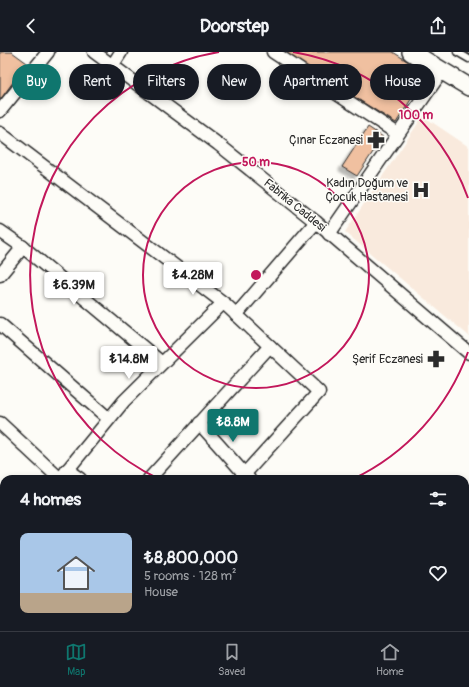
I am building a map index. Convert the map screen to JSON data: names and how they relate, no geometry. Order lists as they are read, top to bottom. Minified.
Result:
{"streets":{"street":["Fabrika Caddesi"]},"places":{"pharmacy":["Çınar Eczanesi","Şerif Eczanesi"],"hospital":["Kadın Doğum ve Çocuk Hastanesi"]},"page":{"header":"Doorstep","chip":["Buy","Rent","Filters","New","Apartment","House"],"price":["₺4.28M","₺6.39M","₺14.8M","₺8.8M"],"heading":"4 homes","list":[{"name":"₺8,800,000","note":"5 rooms · 128 m² · House"}],"tabs":["Map","Saved","Home"]},"rings":["100 m","50 m"]}
